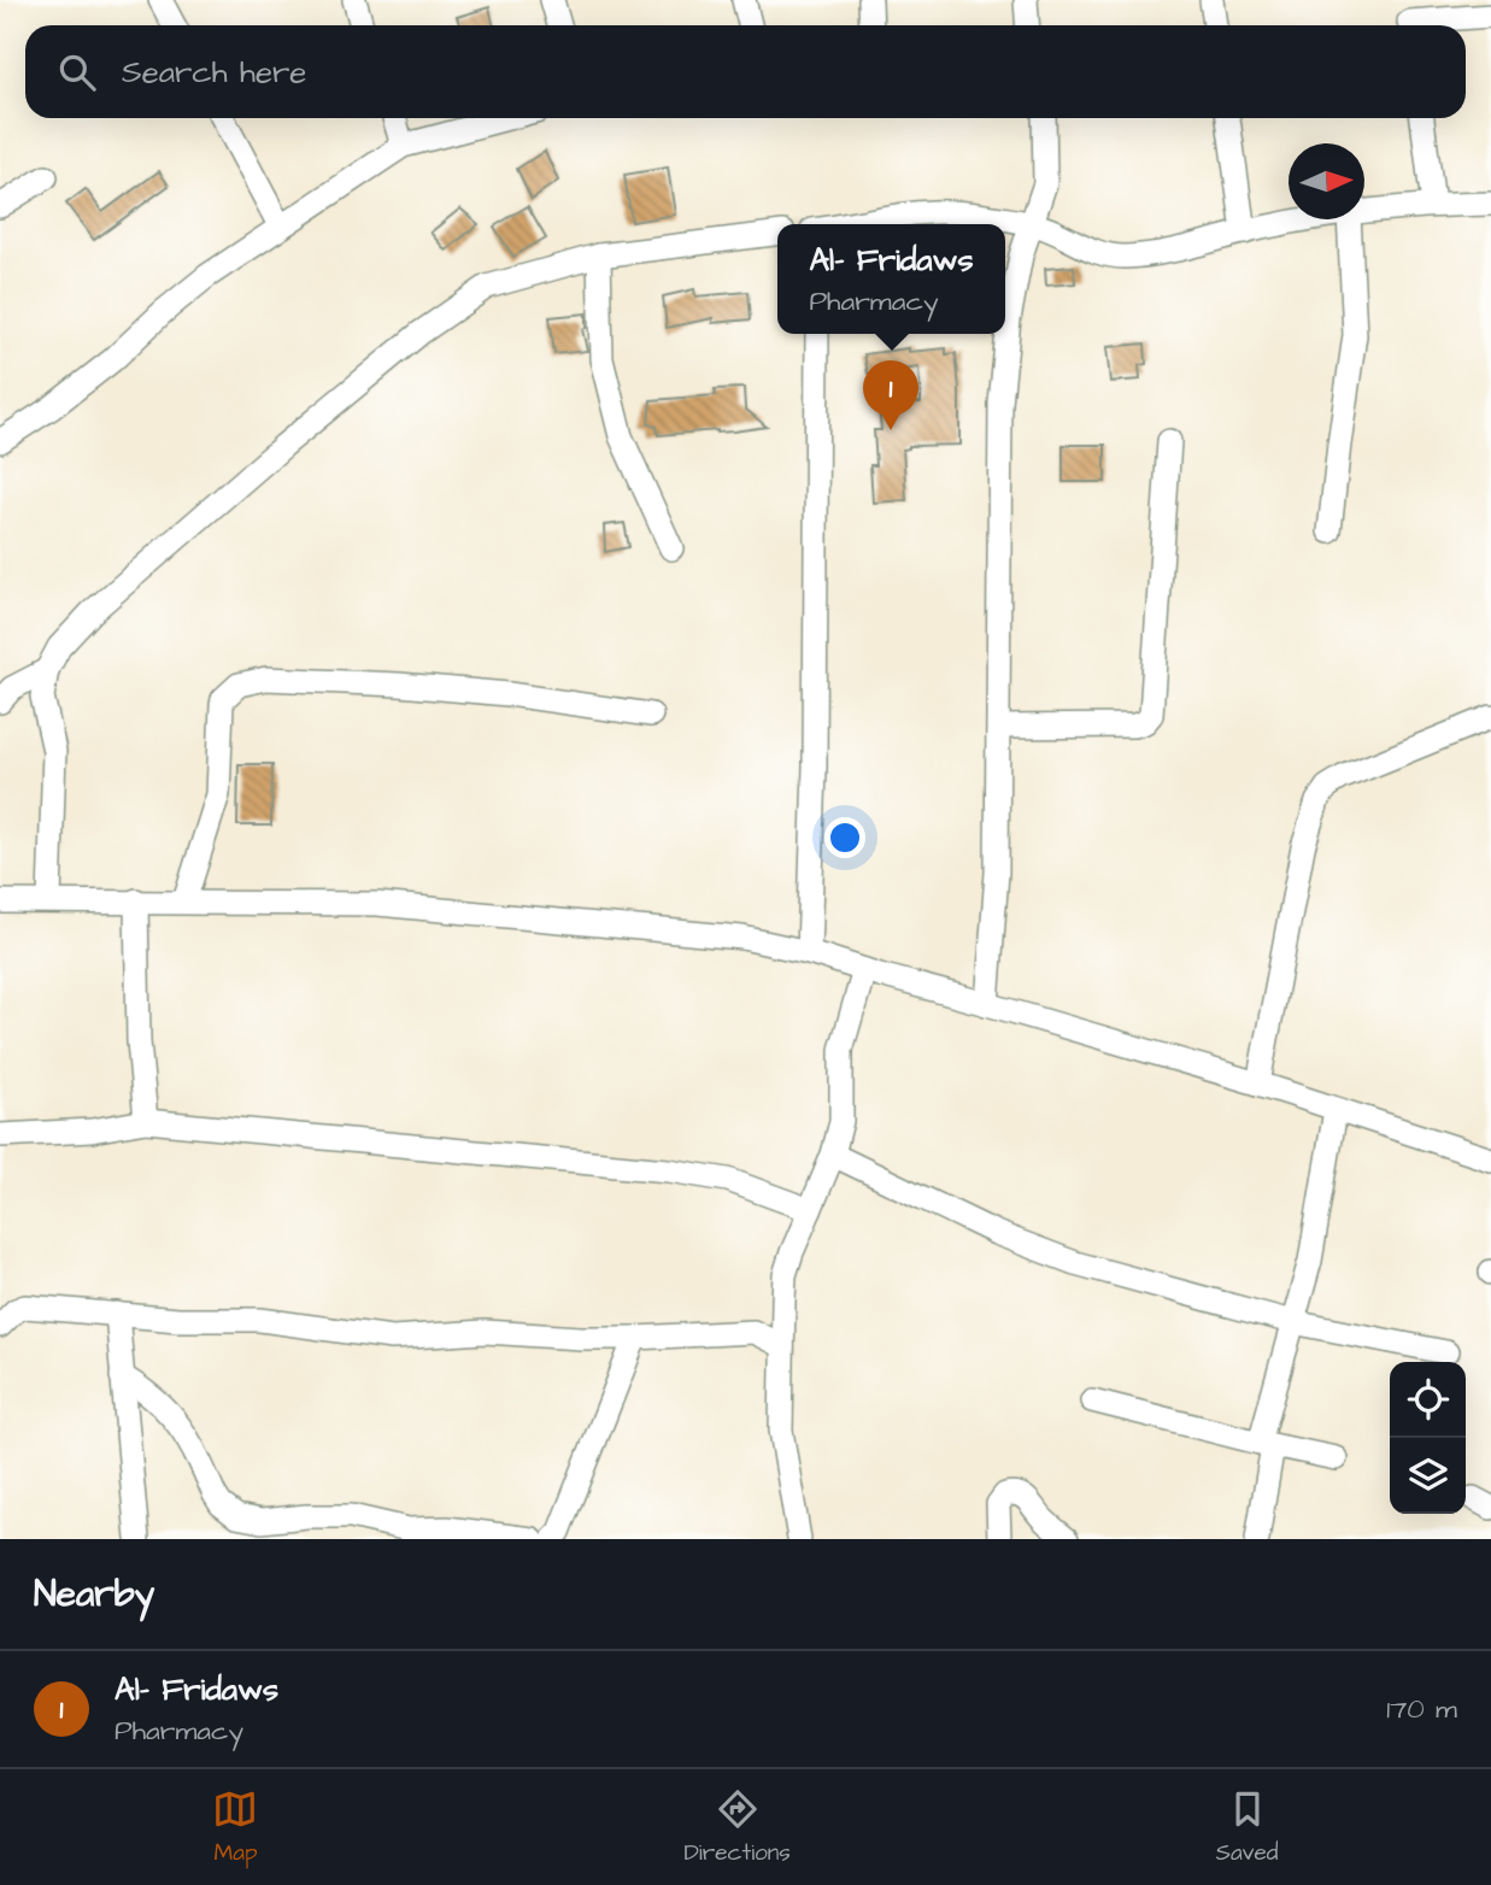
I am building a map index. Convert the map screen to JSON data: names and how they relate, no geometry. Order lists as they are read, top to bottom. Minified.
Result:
{"north":"right","page":{"search":"Search here","popup":["Al- Fridaws","Pharmacy"],"pins":"1","heading":"Nearby","list":[{"mark":"1","name":"Al- Fridaws","note":"Pharmacy","value":"170 m"}],"nav":["Map","Directions","Saved"]}}
